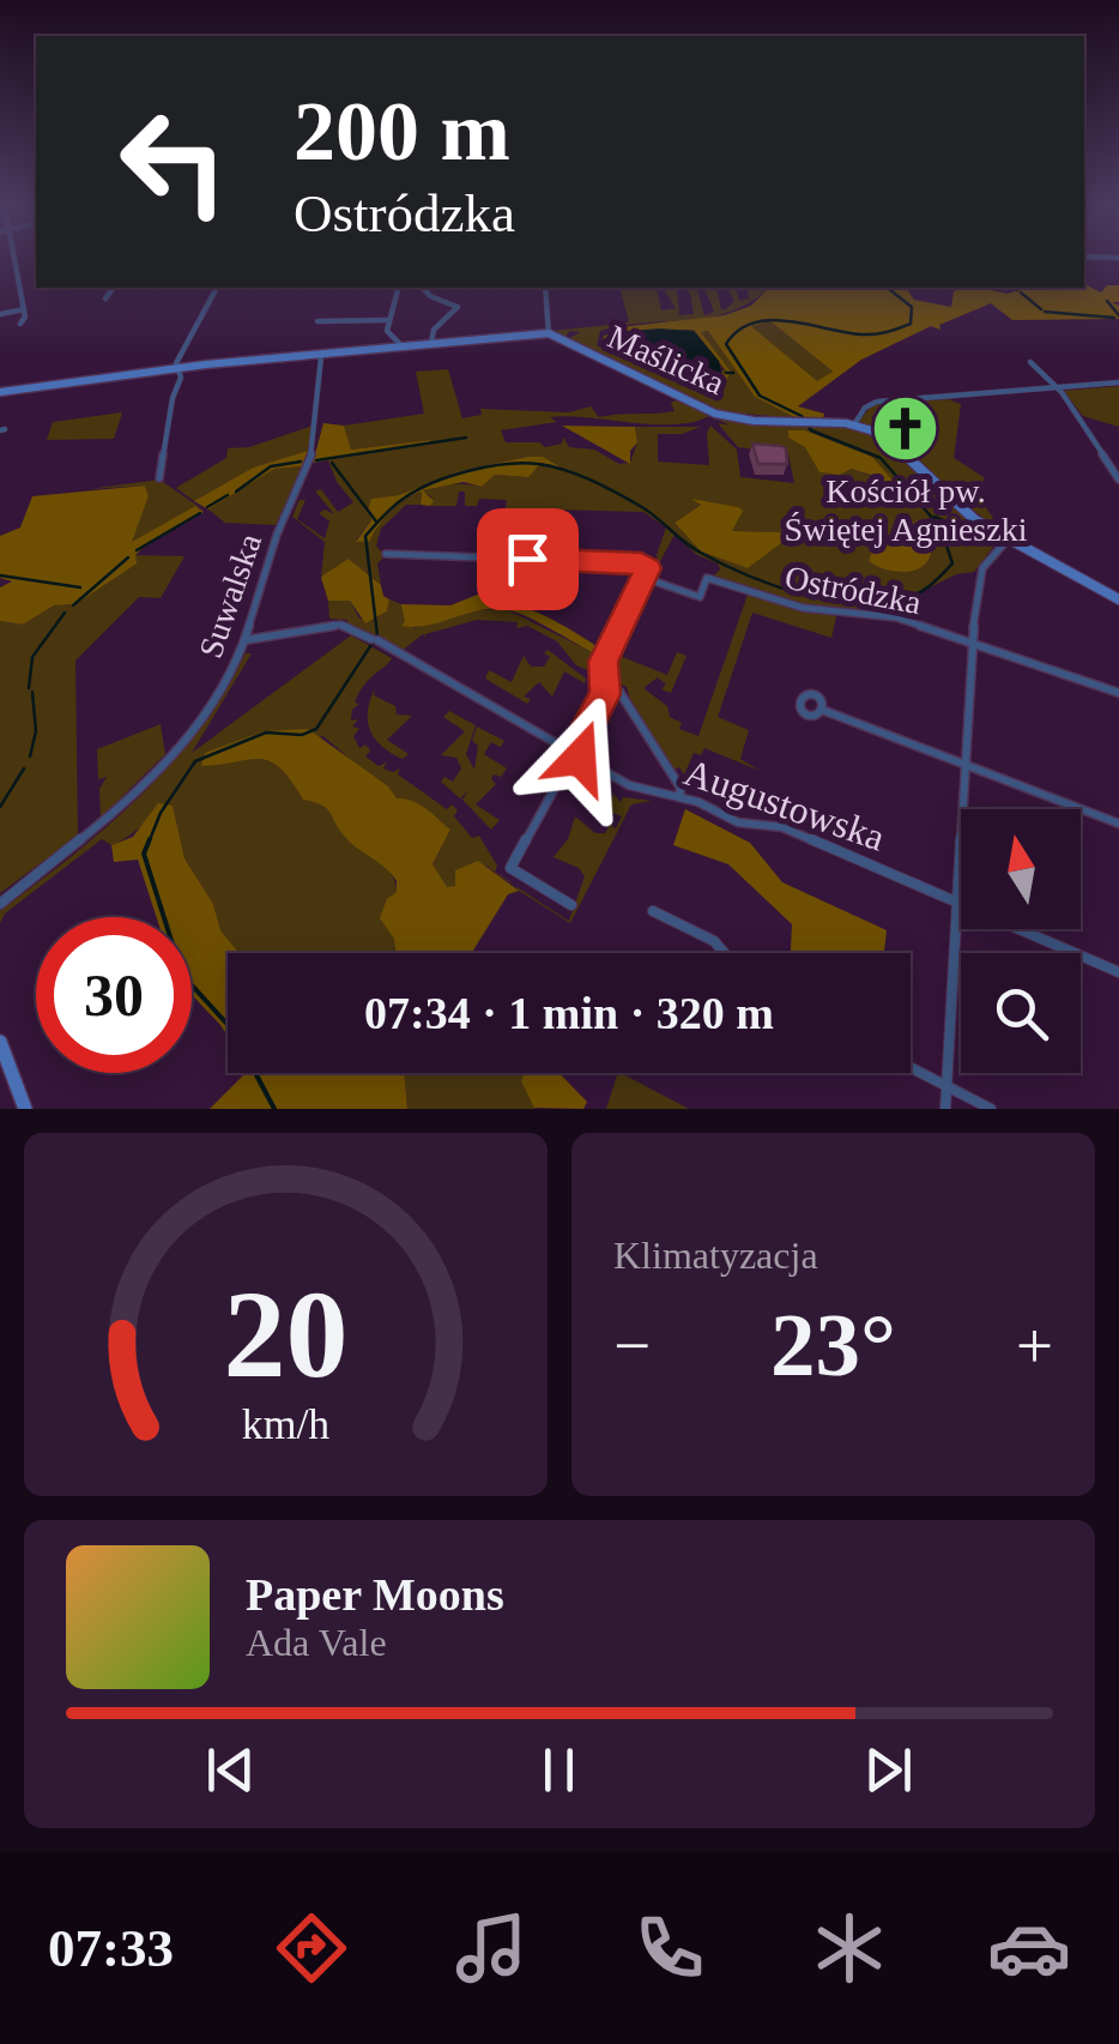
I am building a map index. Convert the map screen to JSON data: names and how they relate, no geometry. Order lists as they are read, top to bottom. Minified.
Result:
{"streets":{"street":["Maślicka","Ostródzka","Suwalska","Augustowska"]},"crossings":[["Suwalska","Augustowska"]],"places":{"church":["Kościół pw. Świętej Agnieszki"]},"north":"top","page":{"turn":["200 m","Ostródzka"],"limit":"30","trip":"07:34 · 1 min · 320 m","tile":"Klimatyzacja","heat":["−","23°","+"],"song":["Paper Moons","Ada Vale"],"tabs":"07:33","gauge":["20","km/h"]}}
